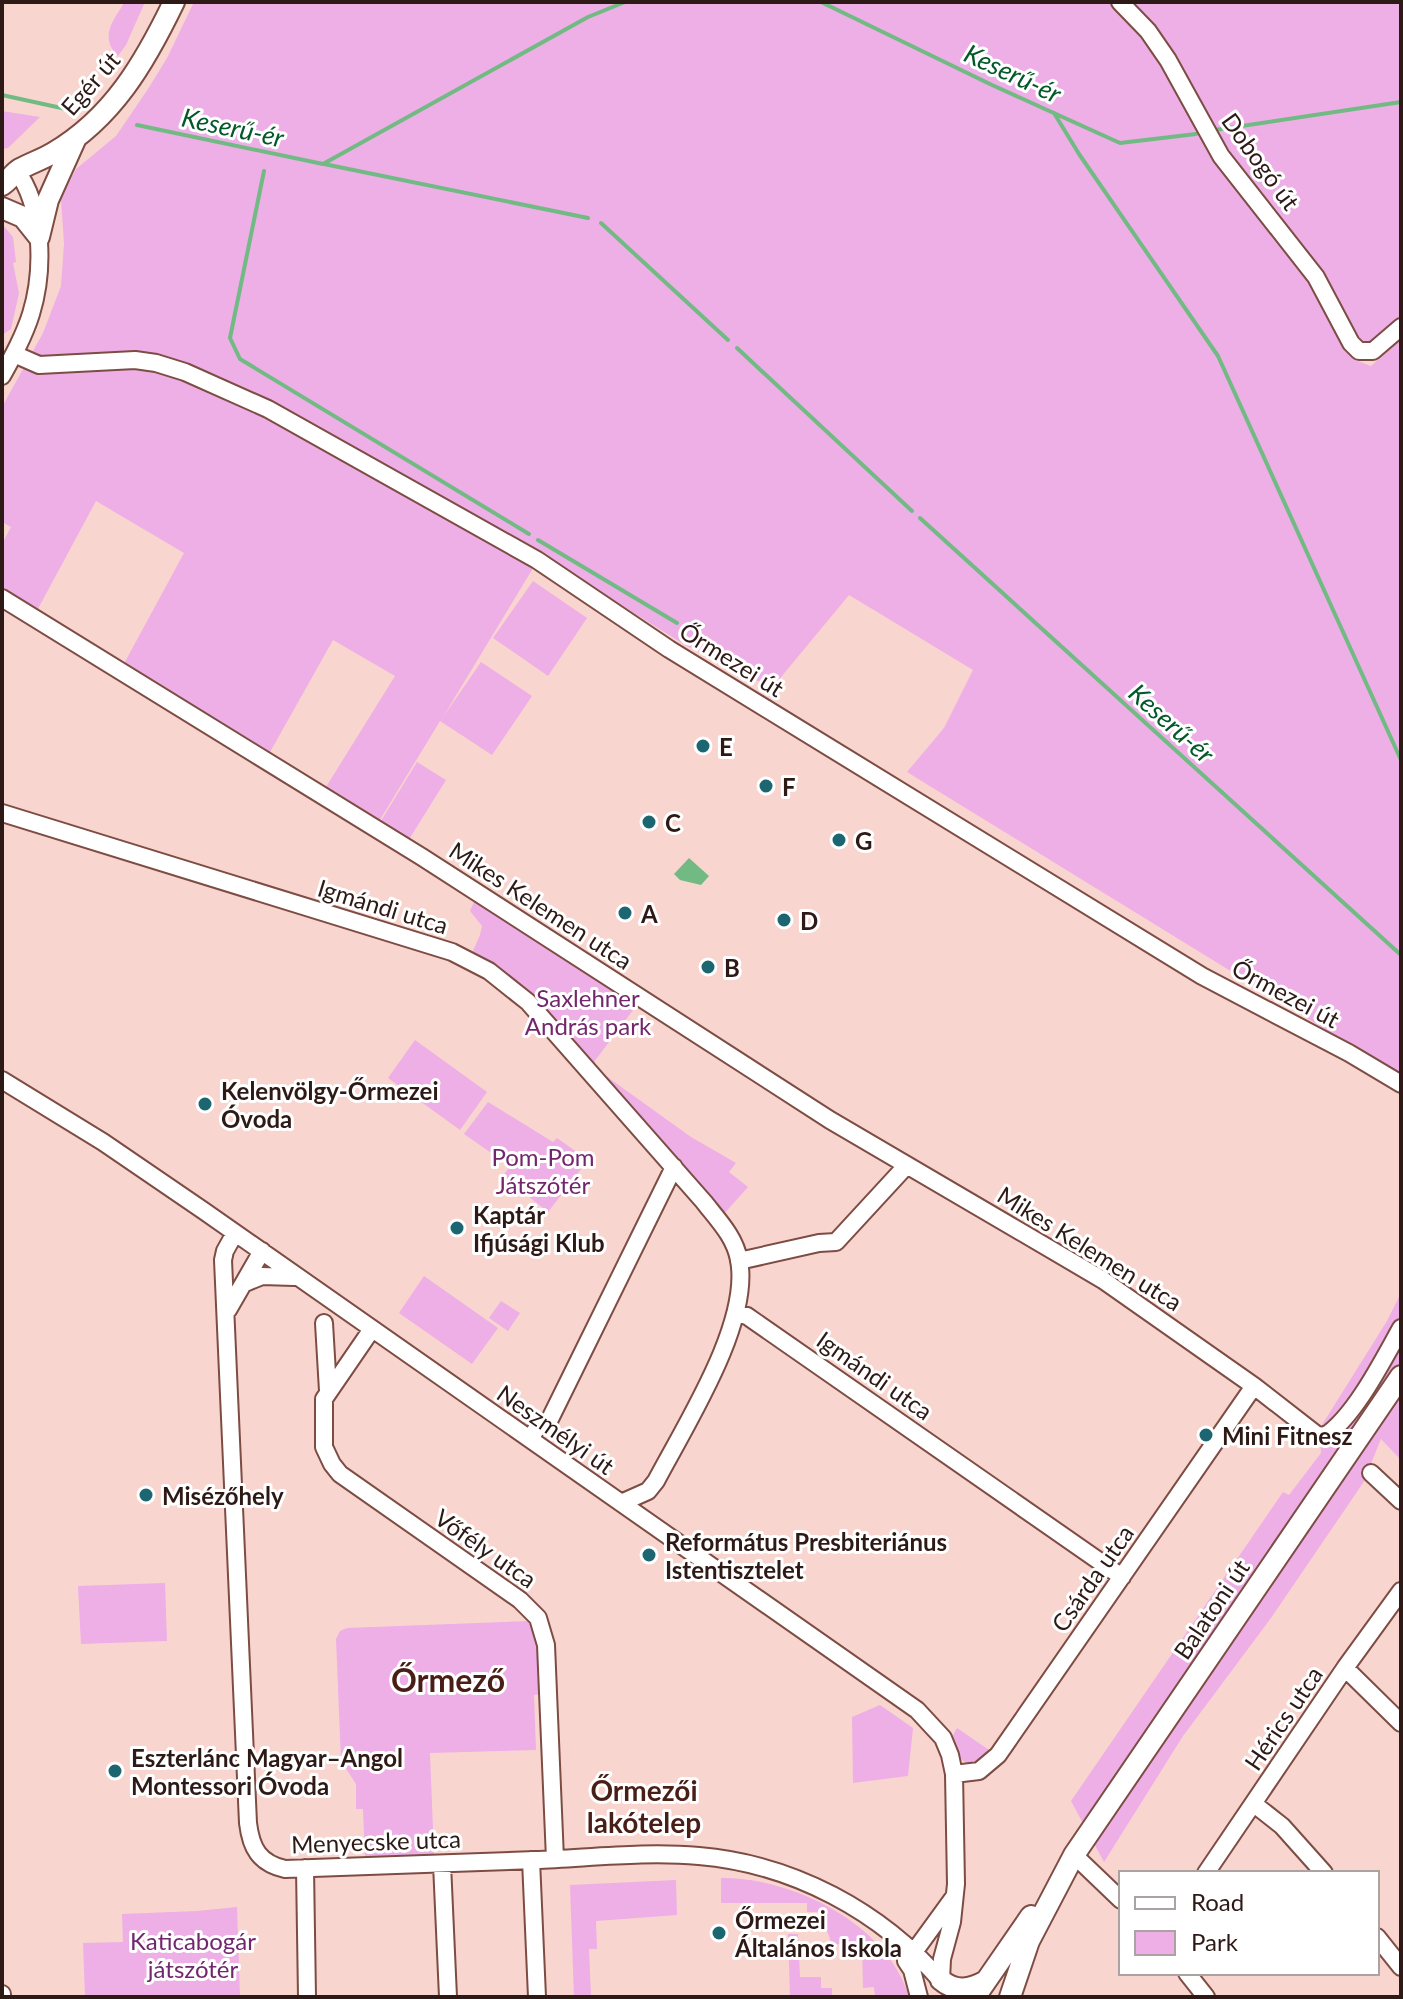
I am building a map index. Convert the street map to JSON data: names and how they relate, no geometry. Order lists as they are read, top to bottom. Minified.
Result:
{"streets":{"main road":["Egér út","Balatoni út"],"street":["Dobogó út","Őrmezei út","Mikes Kelemen utca","Igmándi utca","Neszmélyi út","Vőfély utca","Csárda utca","Hérics utca","Menyecske utca"]},"crossings":[["Mikes Kelemen utca","Csárda utca"],["Igmándi utca","Csárda utca"],["Neszmélyi út","Vőfély utca"],["Neszmélyi út","Csárda utca"],["Neszmélyi út","Menyecske utca"],["Vőfély utca","Menyecske utca"]],"districts":["Őrmező","Őrmezői lakótelep"],"water":["Keserű-ér"],"parks":["Saxlehner András park","Pom-Pom Játszótér","Katicabogár játszótér"],"places":["E","F","C","G","A","D","B","Kelenvölgy-Őrmezei Óvoda","Kaptár Ifjúsági Klub","Mini Fitnesz","Misézőhely","Református Presbiteriánus Istentisztelet","Eszterlánc Magyar–Angol Montessori Óvoda","Őrmezei Általános Iskola"],"legend":["Road","Park"]}
